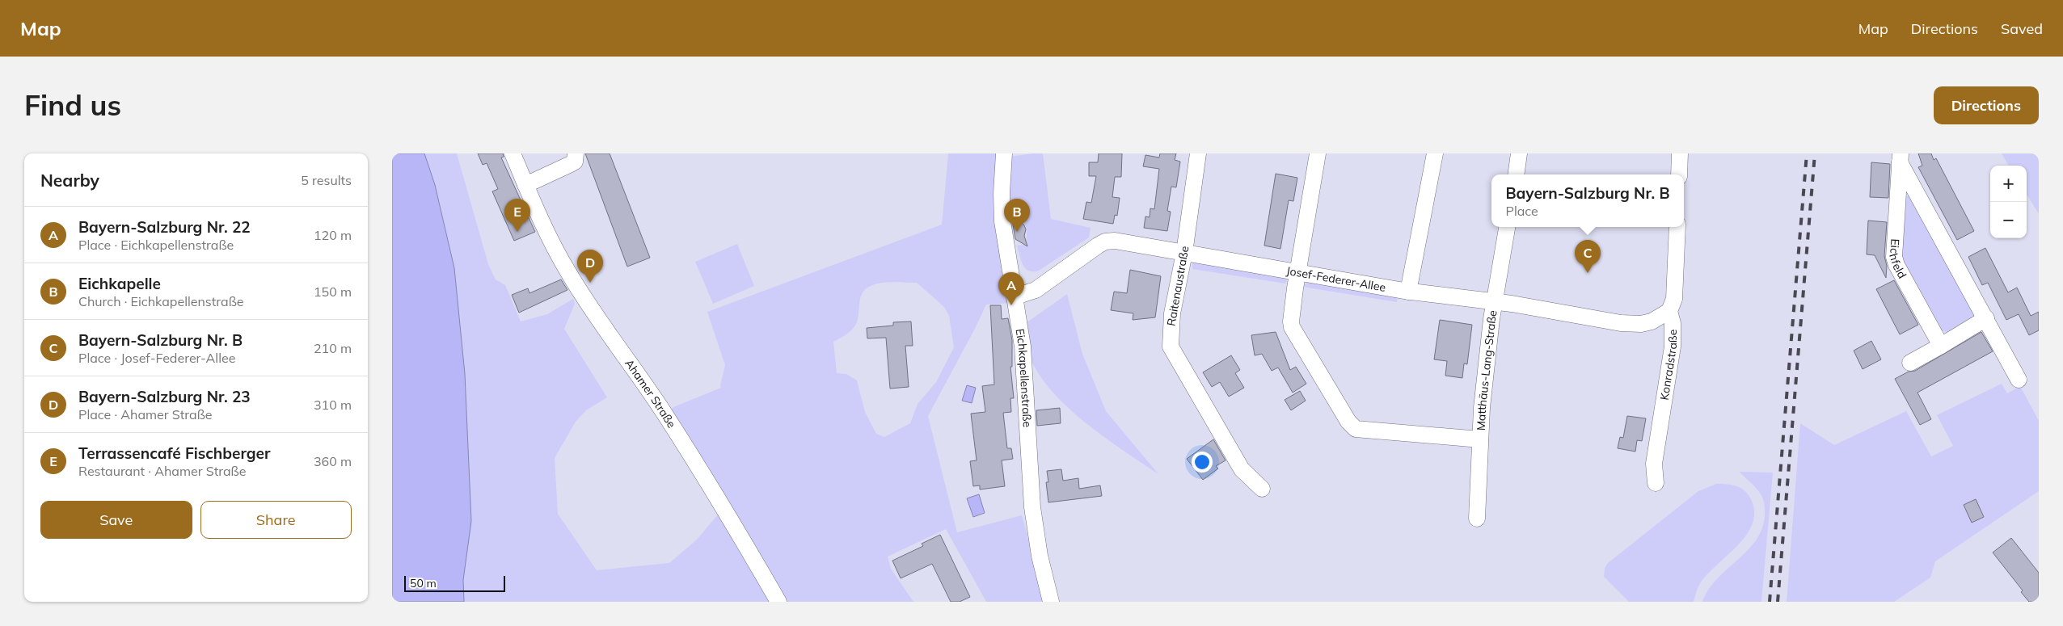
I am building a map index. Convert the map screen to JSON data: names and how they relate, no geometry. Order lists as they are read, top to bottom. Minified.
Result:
{"streets":{"street":["Eichfeld","Josef-Federer-Allee","Raitenaustraße","Konradstraße","Matthäus-Lang-Straße","Eichkapellenstraße","Ahamer Straße"]},"crossings":[["Josef-Federer-Allee","Raitenaustraße"],["Josef-Federer-Allee","Konradstraße"],["Josef-Federer-Allee","Matthäus-Lang-Straße"],["Josef-Federer-Allee","Eichkapellenstraße"]],"scale_bar":"50 m","page":{"header":"Map","nav":["Map","Directions","Saved"],"buttons":["Directions",["Save","Share"]],"title":"Find us","heading":["Nearby","5 results"],"map_buttons":["+","−"],"popup":["Bayern-Salzburg Nr. B","Place"],"pins":["B","E","C","D","A"],"list":[{"mark":"A","name":"Bayern-Salzburg Nr. 22","note":"Place · Eichkapellenstraße","value":"120 m"},{"mark":"B","name":"Eichkapelle","note":"Church · Eichkapellenstraße","value":"150 m"},{"mark":"C","name":"Bayern-Salzburg Nr. B","note":"Place · Josef-Federer-Allee","value":"210 m"},{"mark":"D","name":"Bayern-Salzburg Nr. 23","note":"Place · Ahamer Straße","value":"310 m"},{"mark":"E","name":"Terrassencafé Fischberger","note":"Restaurant · Ahamer Straße","value":"360 m"}],"scale":"50 m"}}
